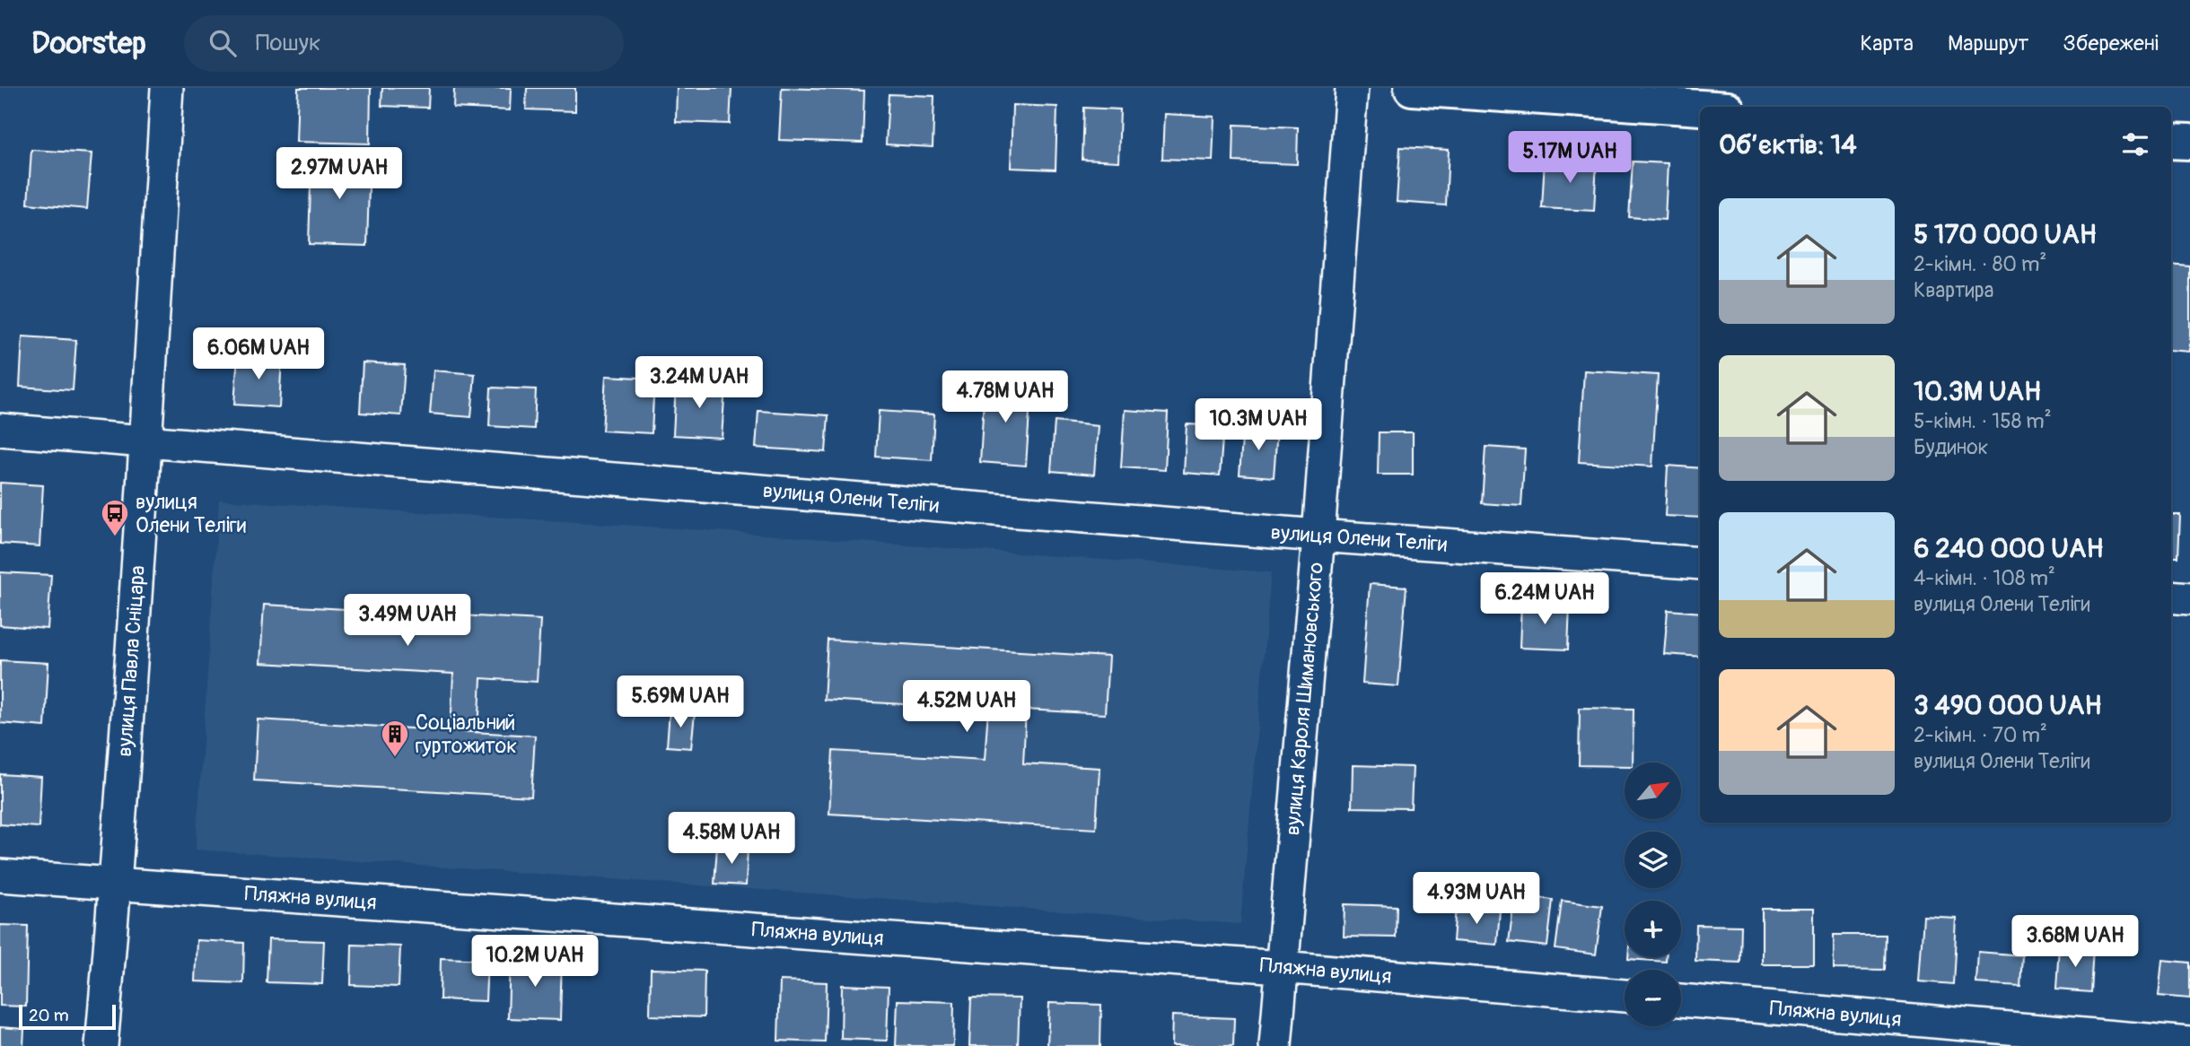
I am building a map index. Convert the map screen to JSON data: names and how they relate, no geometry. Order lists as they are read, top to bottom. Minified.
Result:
{"streets":{"street":["вулиця Олени Теліги","вулиця Павла Сніцара","вулиця Кароля Шимановського","Пляжна вулиця"]},"crossings":[["вулиця Олени Теліги","вулиця Павла Сніцара"],["вулиця Олени Теліги","вулиця Кароля Шимановського"],["вулиця Павла Сніцара","Пляжна вулиця"],["вулиця Кароля Шимановського","Пляжна вулиця"]],"places":{"bus stop":["вулиця Олени Теліги"],"building":["Соціальний гуртожиток"]},"scale_bar":"20 m","north":"top right","page":{"header":"Doorstep","search":"Пошук","nav":["Карта","Маршрут","Збережені"],"heading":"Об’єктів: 14","price":["5.17M UAH","2.97M UAH","6.06M UAH","3.24M UAH","4.78M UAH","10.3M UAH","6.24M UAH","3.49M UAH","5.69M UAH","4.52M UAH","4.58M UAH","4.93M UAH","3.68M UAH","10.2M UAH"],"list":[{"name":"5 170 000 UAH","note":"2-кімн. · 80 m² · Квартира"},{"name":"10.3M UAH","note":"5-кімн. · 158 m² · Будинок"},{"name":"6 240 000 UAH","note":"4-кімн. · 108 m² · вулиця Олени Теліги"},{"name":"3 490 000 UAH","note":"2-кімн. · 70 m² · вулиця Олени Теліги"}],"map_buttons":["+","−"],"scale":"20 m"}}
